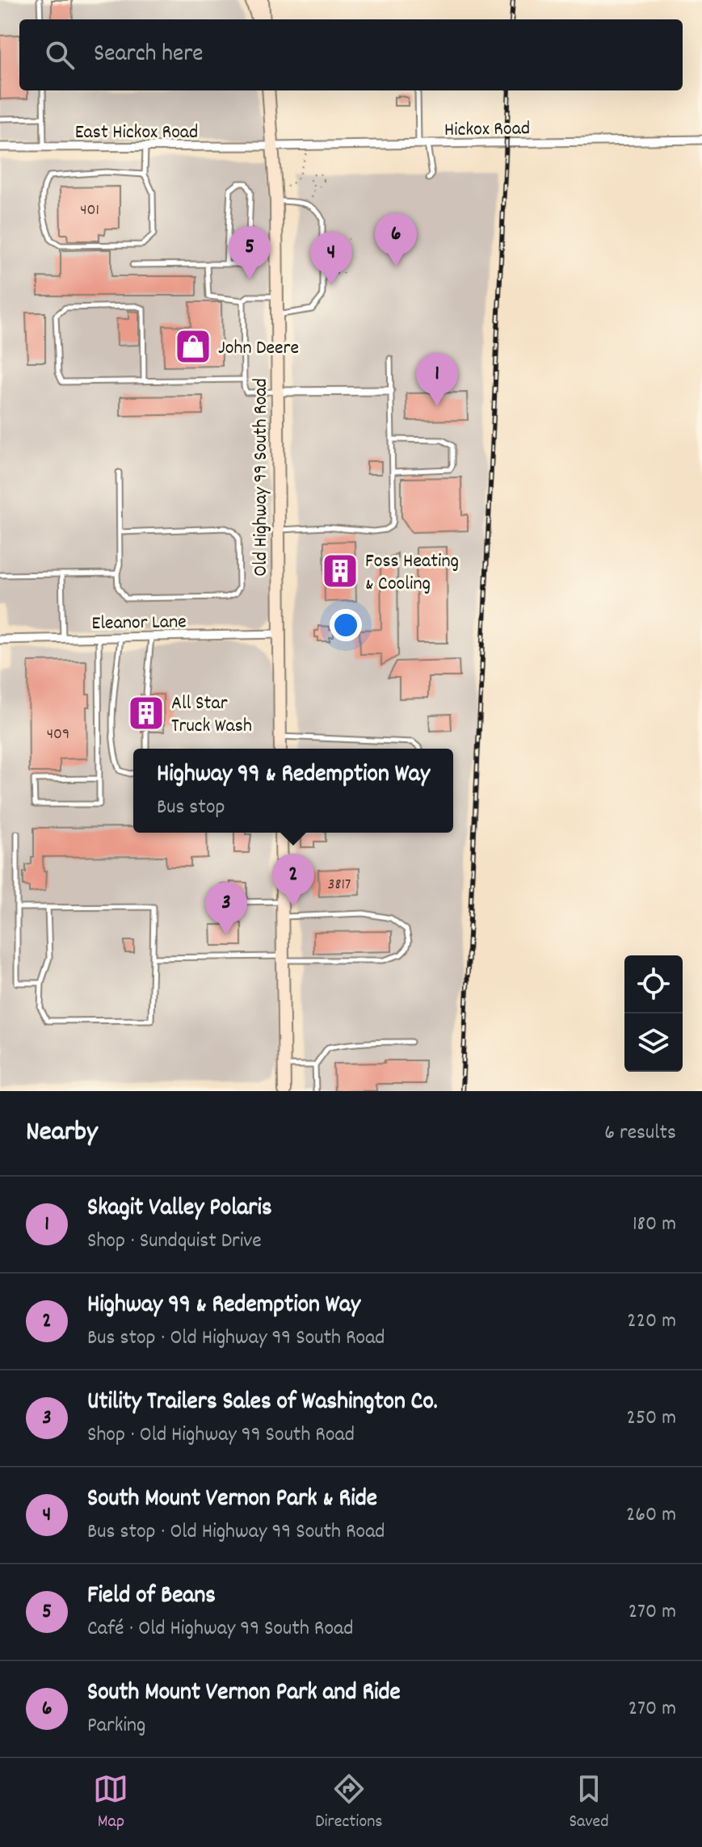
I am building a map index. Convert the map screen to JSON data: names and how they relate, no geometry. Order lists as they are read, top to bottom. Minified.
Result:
{"streets":{"street":["Hickox Road","East Hickox Road","Old Highway 99 South Road","Eleanor Lane"]},"crossings":[["Hickox Road","East Hickox Road"],["Hickox Road","Old Highway 99 South Road"],["East Hickox Road","Old Highway 99 South Road"],["Old Highway 99 South Road","Eleanor Lane"]],"places":{"shop":["John Deere"],"building":["Foss Heating & Cooling","All Star Truck Wash"]},"house_numbers":["401","409","3817"],"page":{"search":"Search here","pins":["6","5","4","1","2","3"],"popup":["Highway 99 & Redemption Way","Bus stop"],"heading":["Nearby","6 results"],"list":[{"mark":"1","name":"Skagit Valley Polaris","note":"Shop · Sundquist Drive","value":"180 m"},{"mark":"2","name":"Highway 99 & Redemption Way","note":"Bus stop · Old Highway 99 South Road","value":"220 m"},{"mark":"3","name":"Utility Trailers Sales of Washington Co.","note":"Shop · Old Highway 99 South Road","value":"250 m"},{"mark":"4","name":"South Mount Vernon Park & Ride","note":"Bus stop · Old Highway 99 South Road","value":"260 m"},{"mark":"5","name":"Field of Beans","note":"Café · Old Highway 99 South Road","value":"270 m"},{"mark":"6","name":"South Mount Vernon Park and Ride","note":"Parking","value":"270 m"}],"nav":["Map","Directions","Saved"]}}
